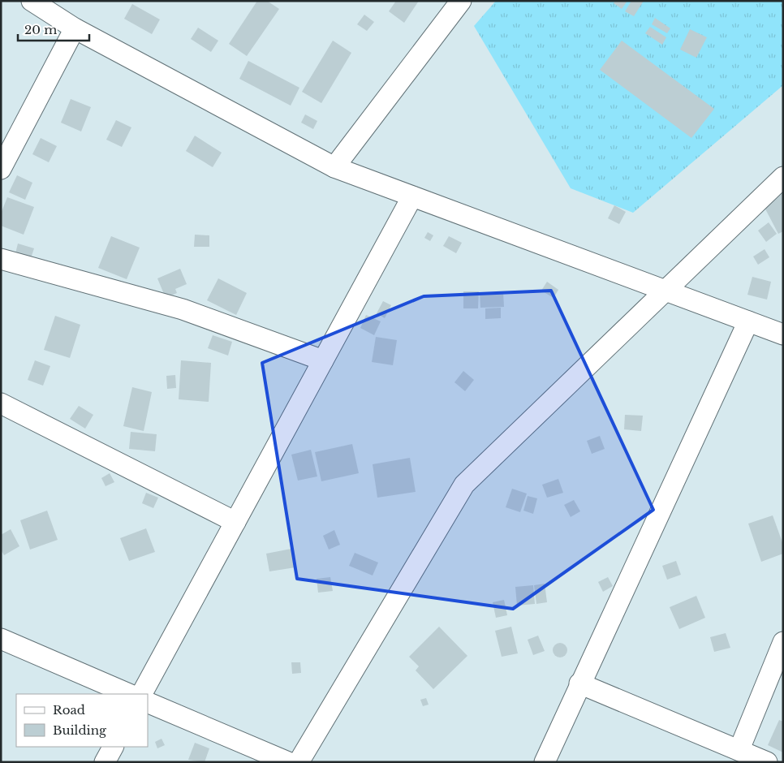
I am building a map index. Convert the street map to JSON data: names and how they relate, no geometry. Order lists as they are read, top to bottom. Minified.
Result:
{"legend":["Road","Building"],"scale_bar":"20 m"}
